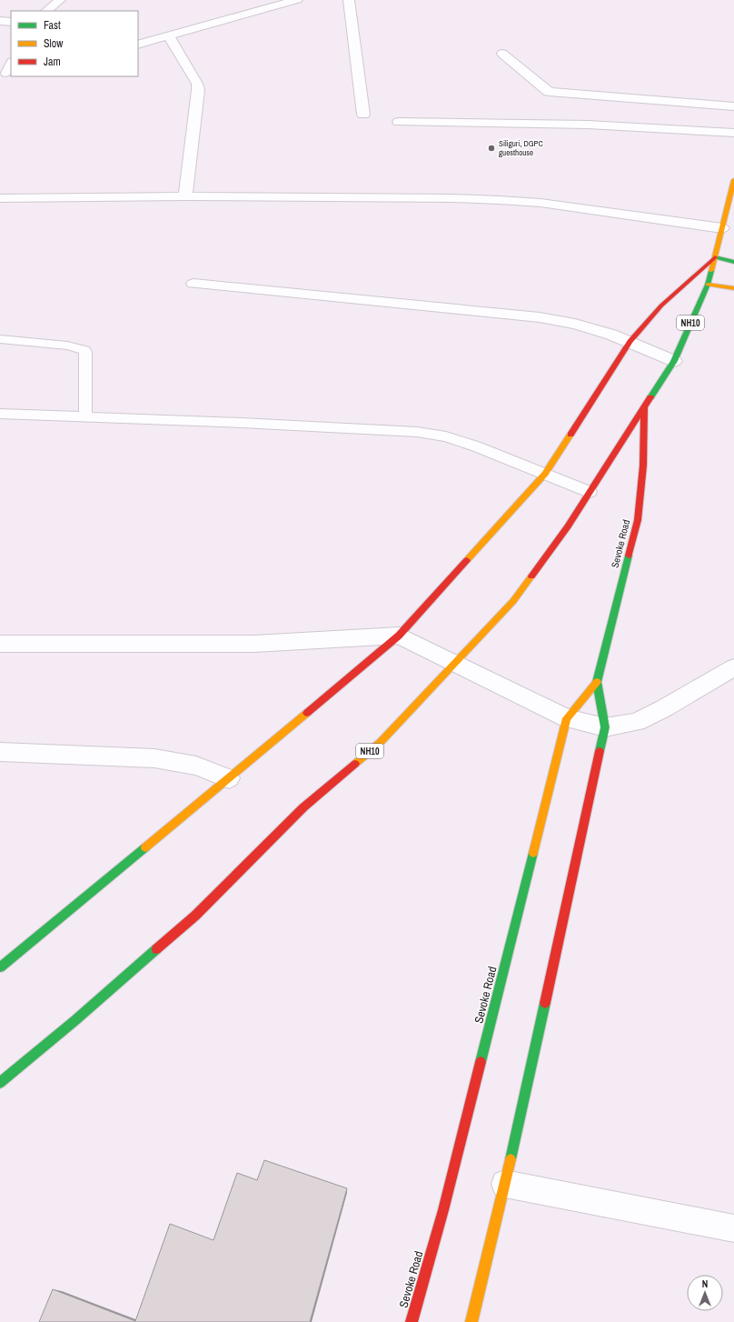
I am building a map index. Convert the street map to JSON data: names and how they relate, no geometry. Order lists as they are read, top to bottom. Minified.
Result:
{"streets":{"main road":["NH10","Sevoke Road"]},"crossings":[["NH10","Sevoke Road"]],"places":["Siliguri, DGPC guesthouse"],"legend":["Fast","Slow","Jam"],"north":"top"}
